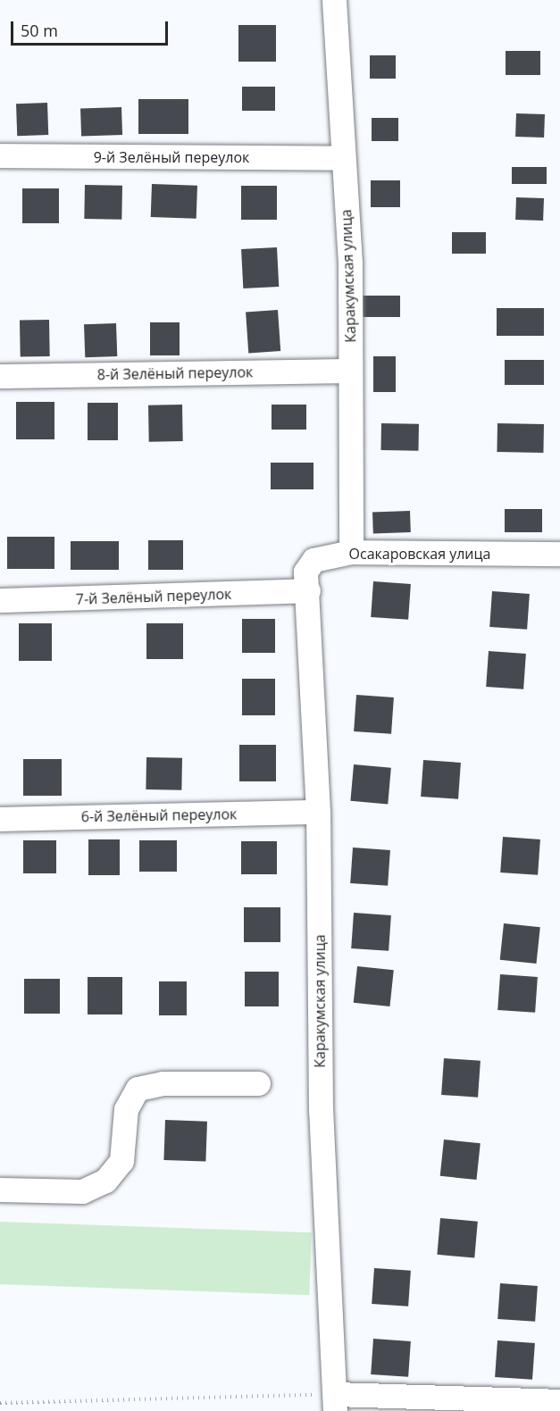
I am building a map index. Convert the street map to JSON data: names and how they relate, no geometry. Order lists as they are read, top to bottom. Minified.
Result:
{"streets":{"street":["9-й Зелёный переулок","Каракумская улица","8-й Зелёный переулок","Осакаровская улица","7-й Зелёный переулок","6-й Зелёный переулок"]},"crossings":[["9-й Зелёный переулок","Каракумская улица"],["Каракумская улица","8-й Зелёный переулок"],["Каракумская улица","Осакаровская улица"],["Каракумская улица","7-й Зелёный переулок"],["Каракумская улица","6-й Зелёный переулок"],["Осакаровская улица","7-й Зелёный переулок"]],"scale_bar":"50 m"}
